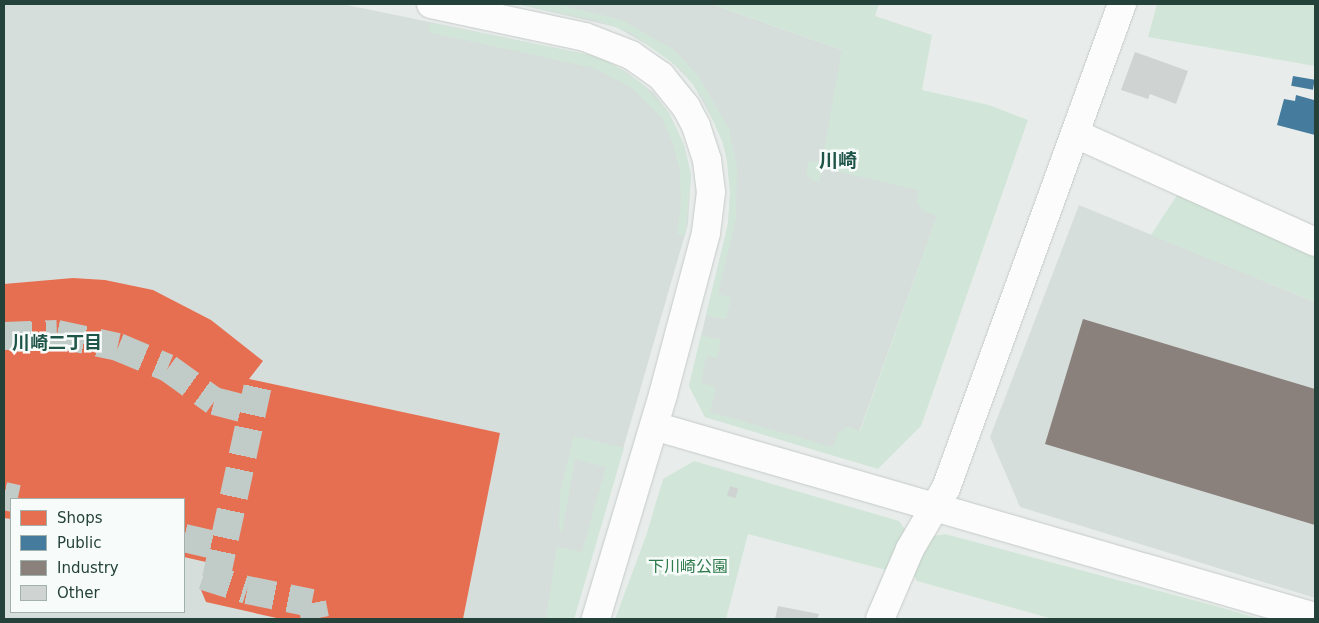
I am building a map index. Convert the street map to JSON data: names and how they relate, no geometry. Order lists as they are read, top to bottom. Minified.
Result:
{"districts":["川崎","川崎二丁目"],"parks":["下川崎公園"],"legend":["Shops","Public","Industry","Other"]}
